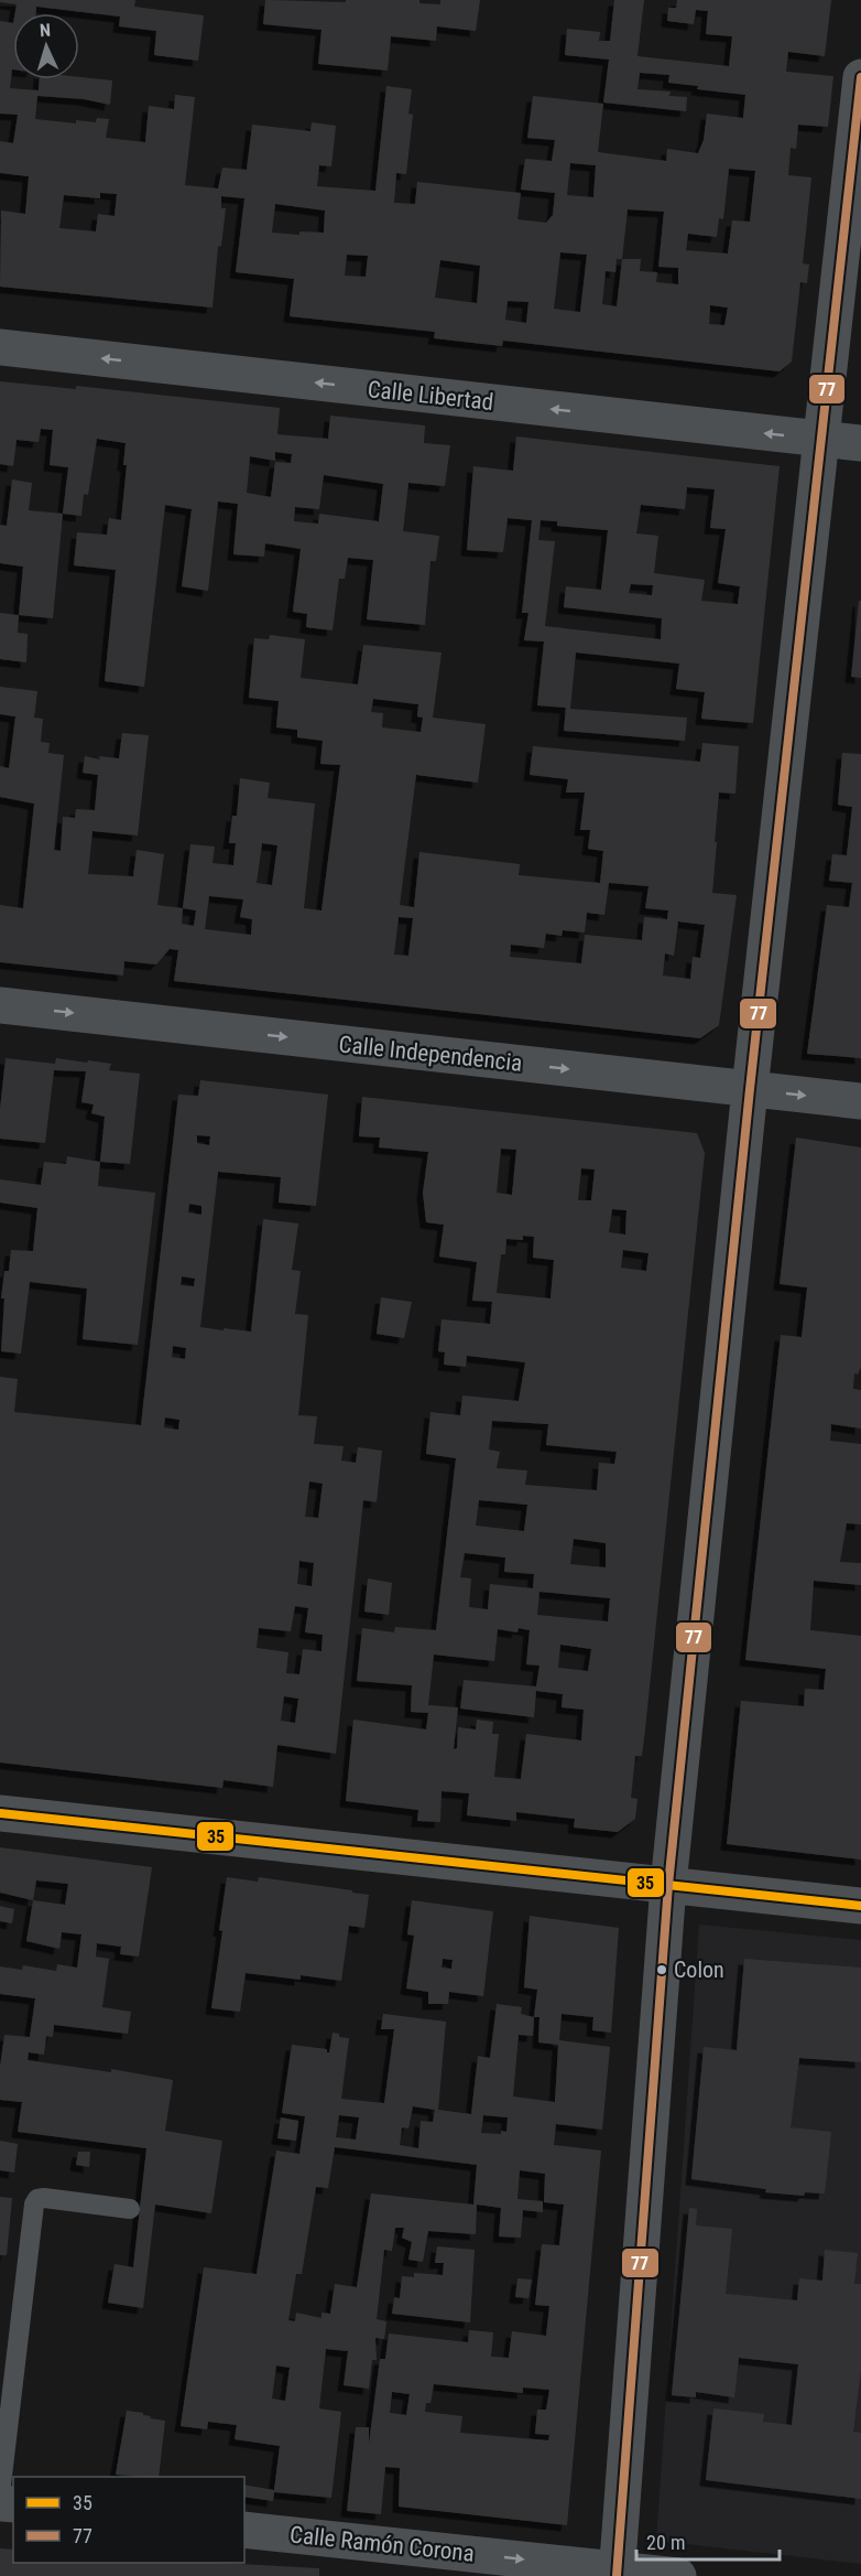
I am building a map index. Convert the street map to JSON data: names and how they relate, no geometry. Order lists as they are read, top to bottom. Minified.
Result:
{"streets":{"street":["Calle Libertad","Calle Independencia","Calle Ramón Corona"]},"one_way":["Calle Libertad","Calle Independencia","Calle Ramón Corona"],"places":["Colon"],"lines":["transit line 77","transit line 35"],"legend":["35","77"],"scale_bar":"20 m","north":"top"}
